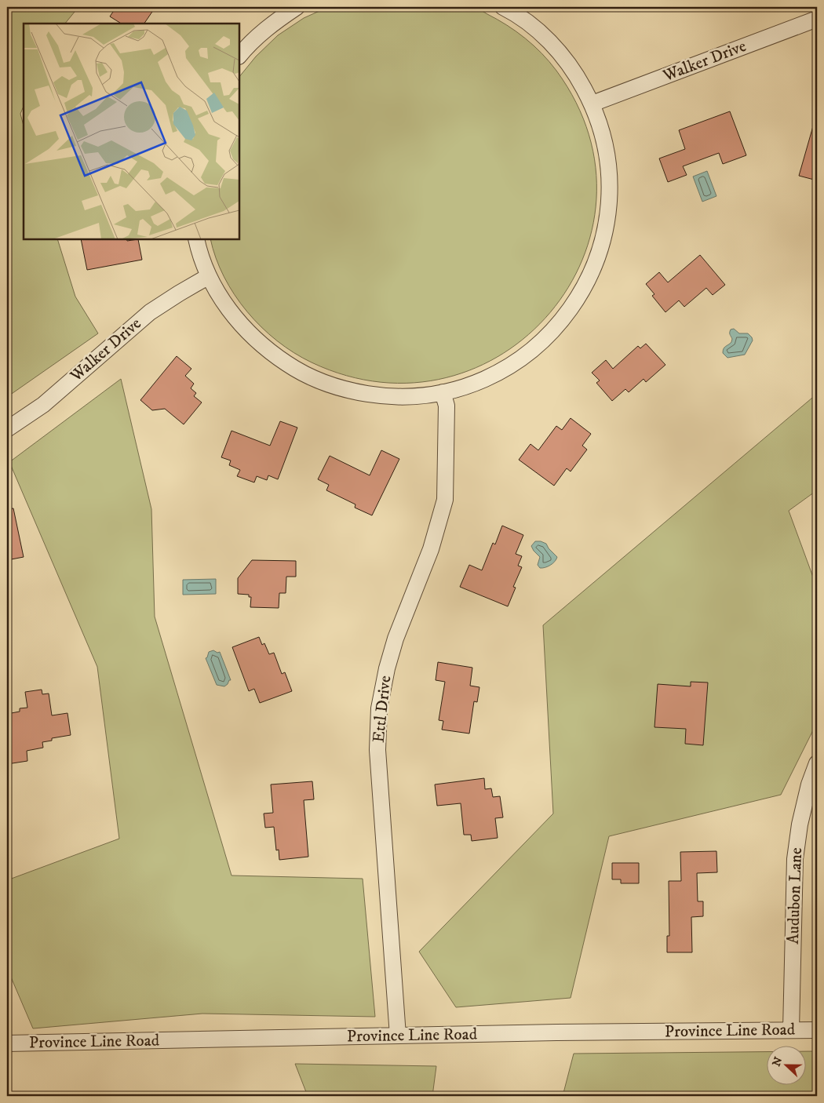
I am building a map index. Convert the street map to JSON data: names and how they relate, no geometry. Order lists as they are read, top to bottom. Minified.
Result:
{"streets":{"street":["Walker Drive","Ettl Drive","Audubon Lane","Province Line Road"]},"crossings":[["Ettl Drive","Province Line Road"],["Audubon Lane","Province Line Road"]],"north":"left"}
